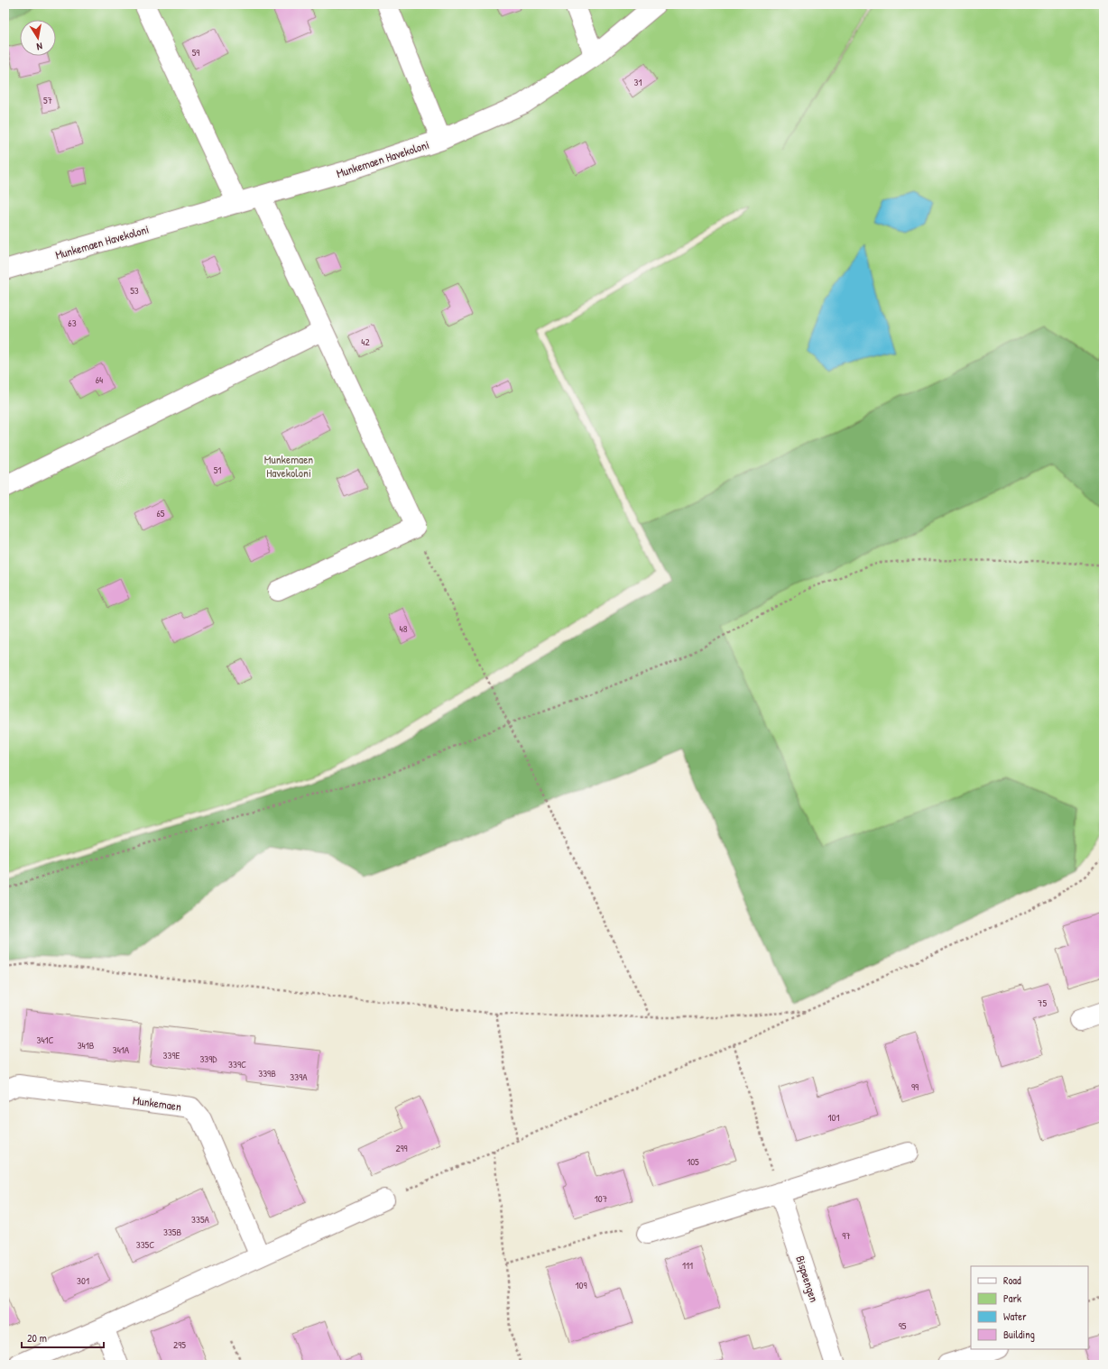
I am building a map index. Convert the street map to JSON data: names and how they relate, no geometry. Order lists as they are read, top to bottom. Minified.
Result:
{"streets":{"street":["Munkemaen Havekoloni","Munkemaen","Bispeengen"]},"parks":["Munkemaen Havekoloni"],"house_numbers":["59","31","57","53","63","42","64","51","65","48","75","341C","341B","341A","339E","339D","339C","339B","339A","99","101","299","105","107","335A","335B","97","335C","111","301","109","95","295"],"legend":["Road","Park","Water","Building"],"scale_bar":"20 m","north":"bottom"}
